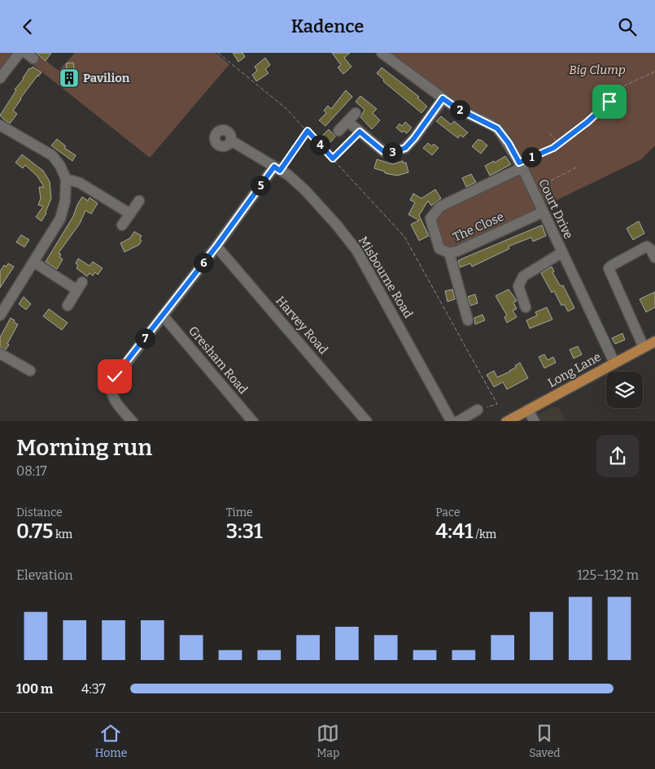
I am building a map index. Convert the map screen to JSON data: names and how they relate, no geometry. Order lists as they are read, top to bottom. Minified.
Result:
{"streets":{"main road":["Long Lane"],"street":["Court Drive","The Close","Misbourne Road","Harvey Road","Gresham Road"]},"crossings":[["Court Drive","The Close"],["Court Drive","Long Lane"]],"parks":["Big Clump"],"places":{"building":["Pavilion"]},"page":{"header":"Kadence","pins":["2","4","3","1","5","6","7"],"heading":["Morning run","08:17"],"stats":[["Distance","0.75 km"],["Time","3:31"],["Pace","4:41 /km"]],"chart":["Elevation","125–132 m"],"list":[{"name":"100 m","note":"4:37"}],"tabs":["Home","Map","Saved"]}}
